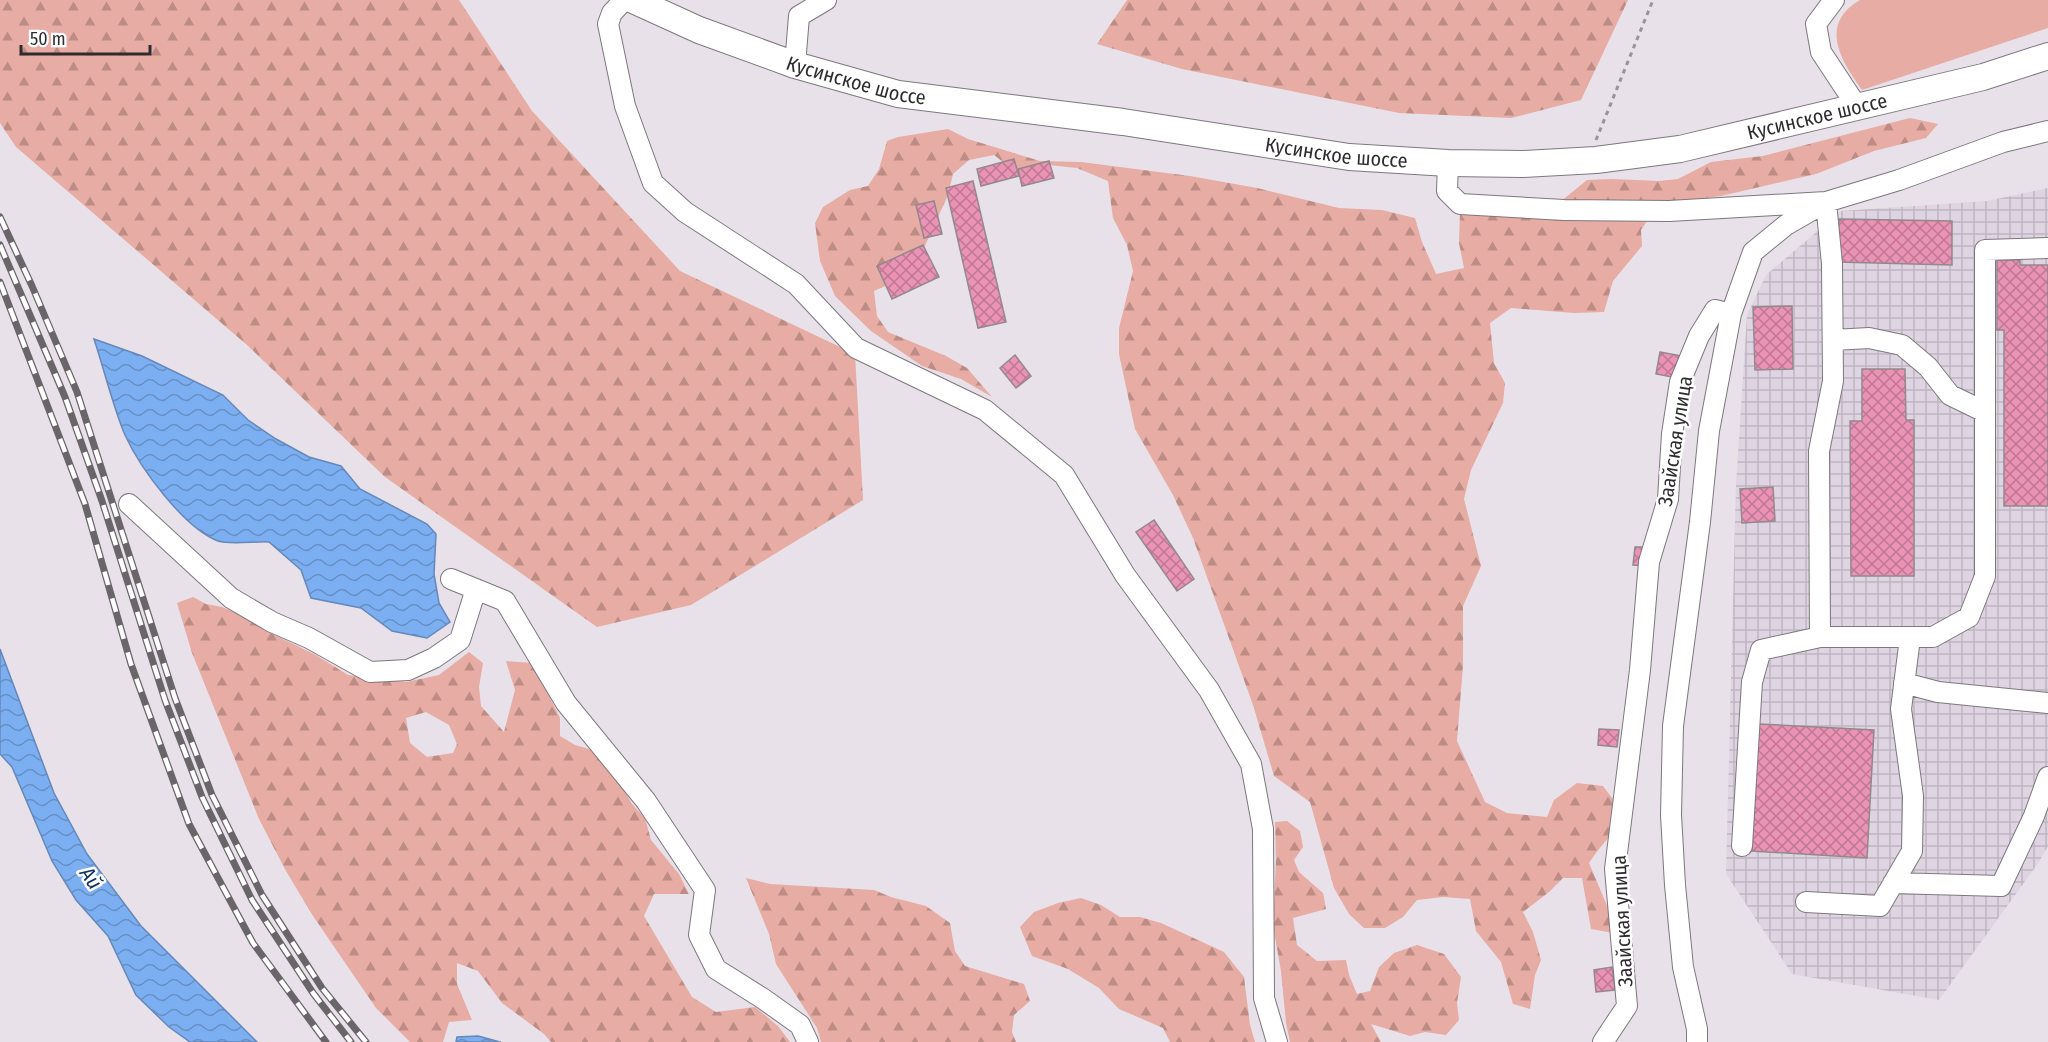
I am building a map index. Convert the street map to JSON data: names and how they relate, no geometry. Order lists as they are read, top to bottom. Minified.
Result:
{"streets":{"main road":["Кусинское шоссе"],"street":["Заайская улица"]},"water":["Ай"],"scale_bar":"50 m"}
